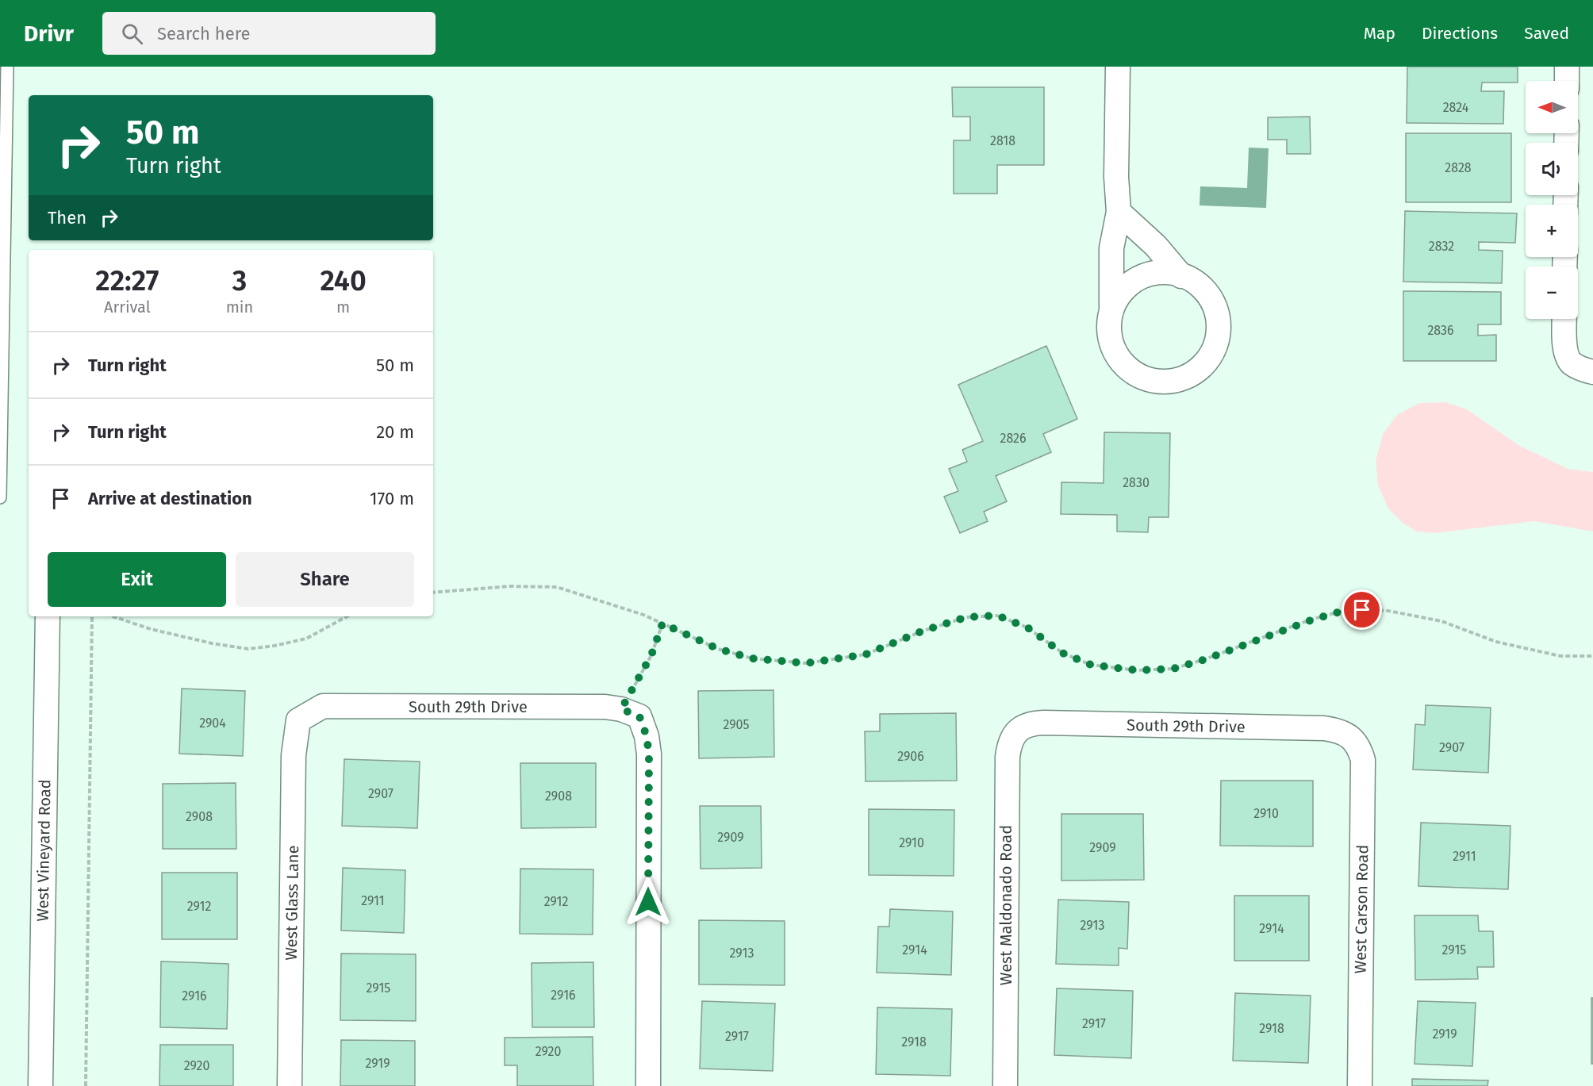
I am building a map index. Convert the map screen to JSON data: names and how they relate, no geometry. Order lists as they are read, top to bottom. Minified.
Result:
{"streets":{"street":["South 29th Drive","West Vineyard Road","West Glass Lane","West Maldonado Road","West Carson Road"]},"crossings":[["South 29th Drive","West Glass Lane"],["South 29th Drive","West Maldonado Road"],["South 29th Drive","West Carson Road"]],"house_numbers":["2824","2818","2828","2832","2836","2826","2830","2904","2905","2907","2906","2907","2908","2910","2908","2909","2910","2909","2911","2911","2912","2912","2913","2914","2914","2915","2913","2915","2916","2916","2917","2918","2919","2917","2918","2920","2919","2920"],"north":"left","page":{"header":"Drivr","search":"Search here","nav":["Map","Directions","Saved"],"map_buttons":["+","−"],"turn":["50 m","Turn right"],"then":"Then","eta":["22:27","Arrival","3","min","240","m"],"list":[{"name":"Turn right","value":"50 m"},{"name":"Turn right","value":"20 m"},{"name":"Arrive at destination","value":"170 m"}],"buttons":["Exit","Share"]}}
